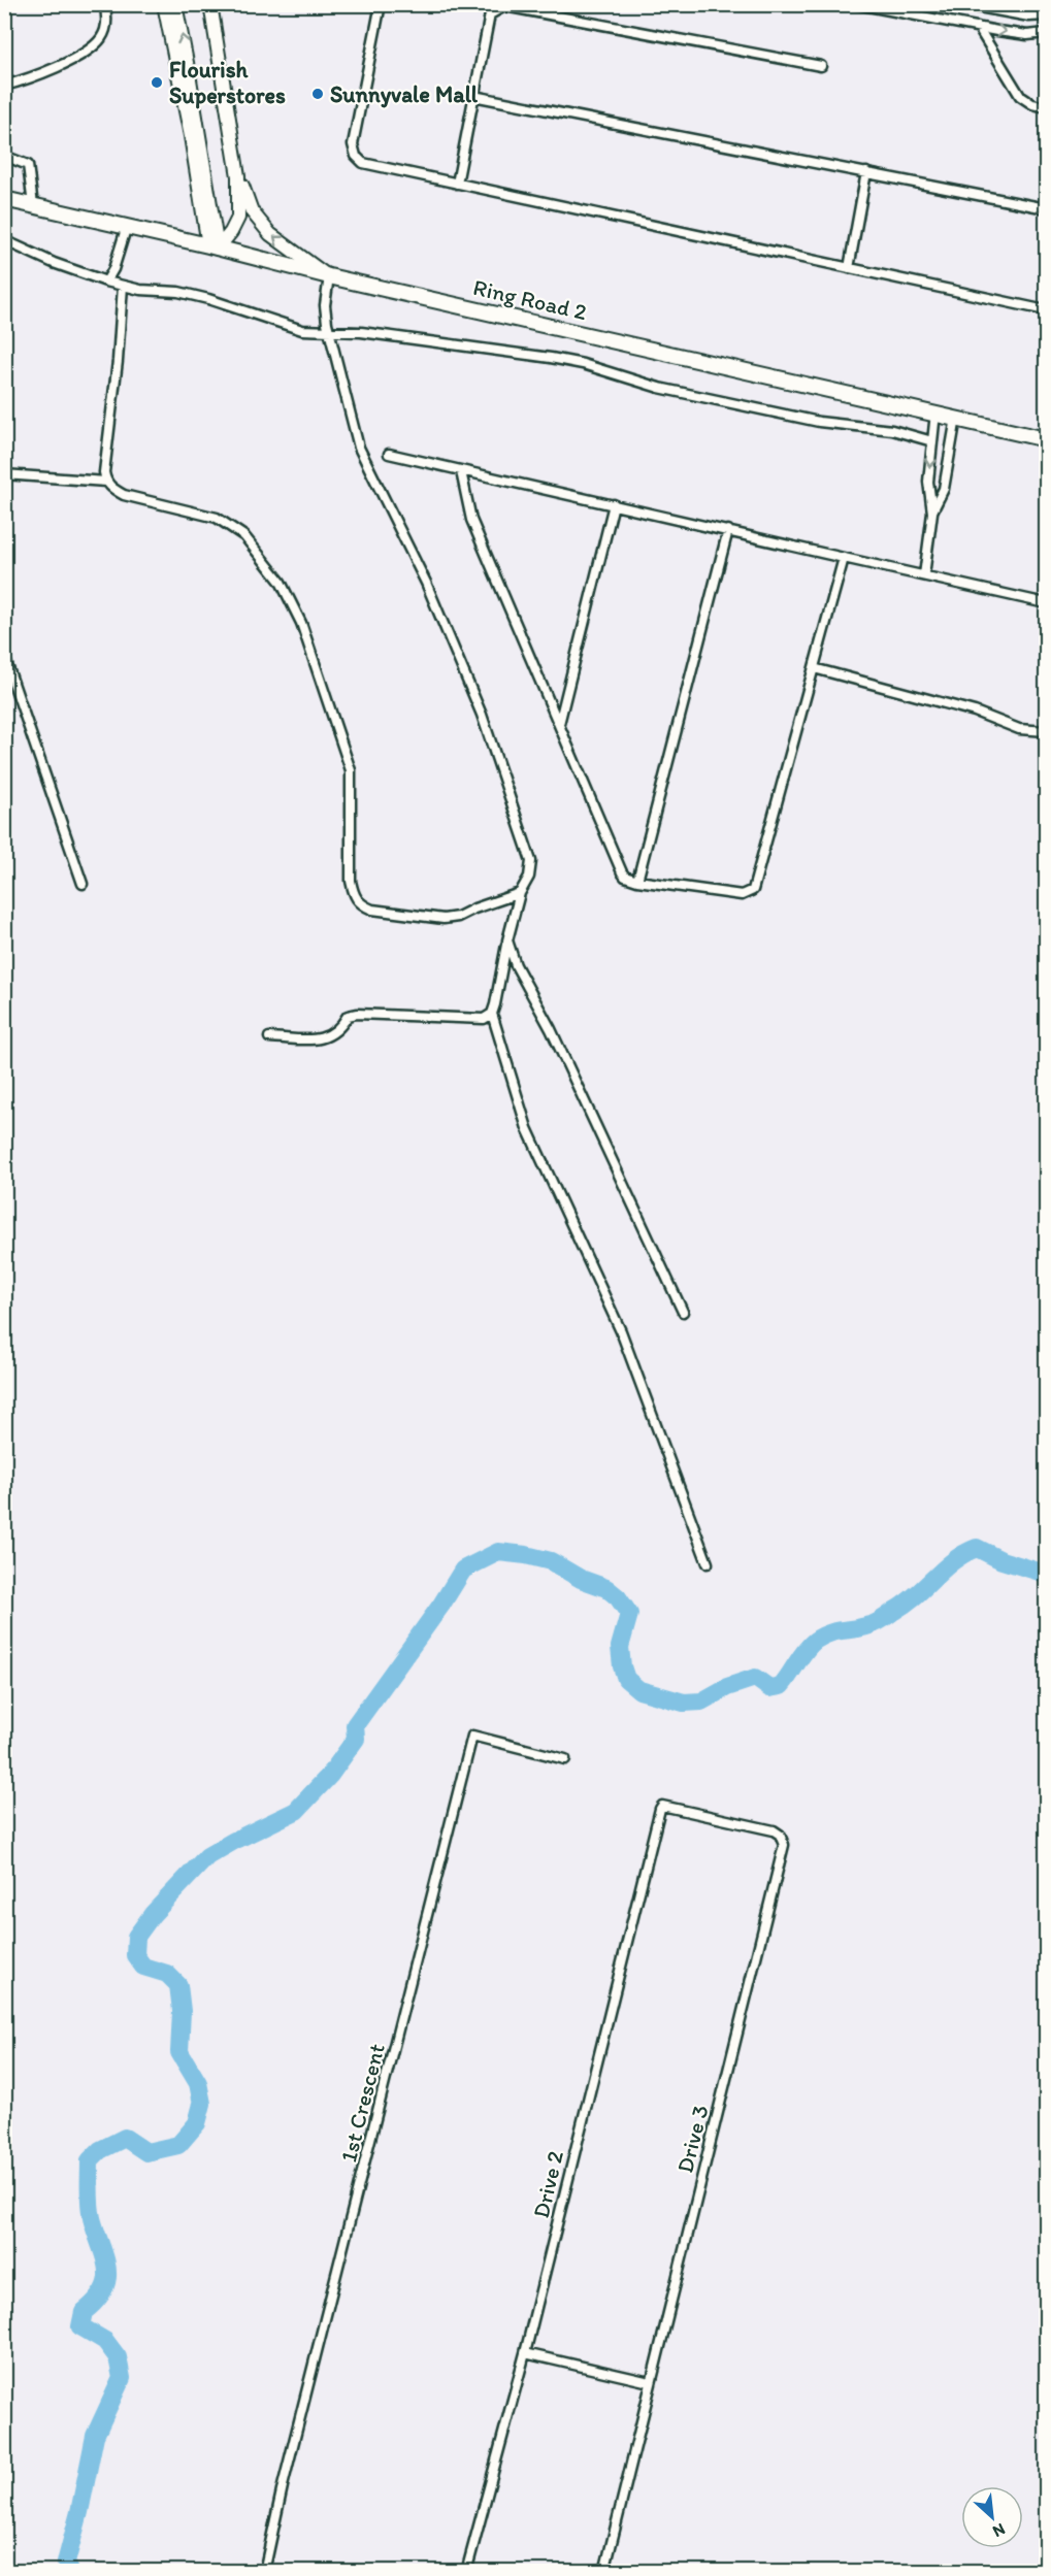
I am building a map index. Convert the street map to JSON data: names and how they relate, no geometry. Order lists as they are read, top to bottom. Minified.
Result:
{"streets":{"main road":["Ring Road 2"],"street":["1st Crescent","Drive 3","Drive 2"]},"crossings":[["Drive 3","Drive 2"]],"places":["Flourish Superstores","Sunnyvale Mall"],"north":"bottom right"}
